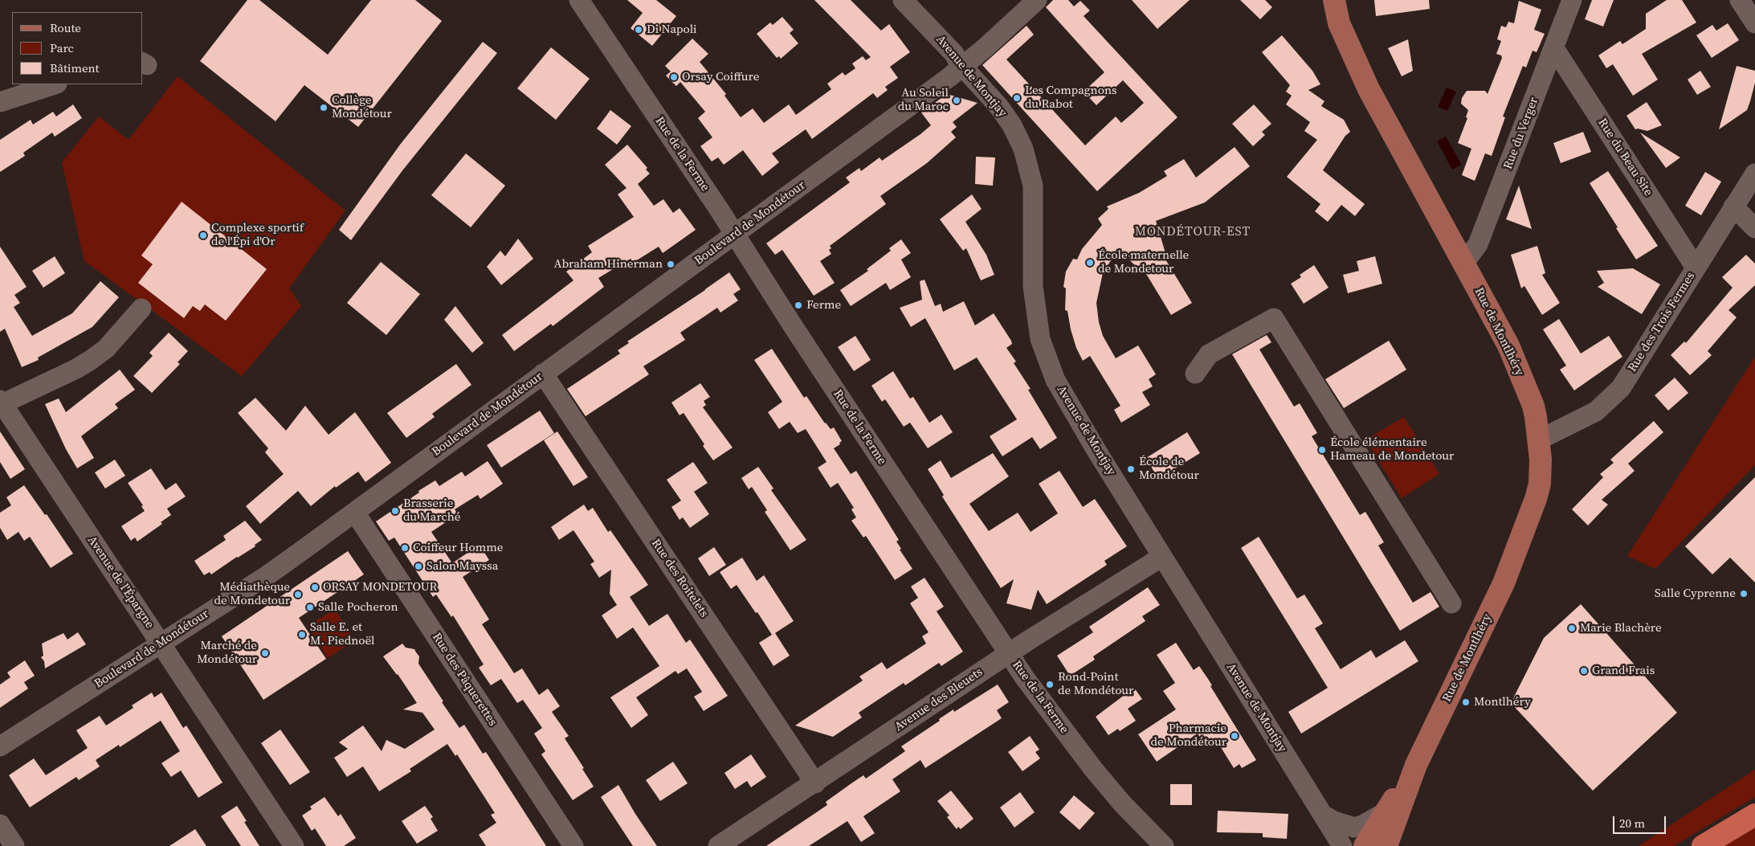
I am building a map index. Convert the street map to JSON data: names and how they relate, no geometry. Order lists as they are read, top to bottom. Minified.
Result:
{"streets":{"main road":["Rue de Montlhéry"],"street":["Avenue de Montjay","Rue du Verger","Rue de la Ferme","Rue du Beau Site","Boulevard de Mondétour","Rue des Trois Fermes","Rue des Roitelets","Avenue de l'Épargne","Rue des Pâquerettes","Avenue des Bleuets"]},"crossings":[["Avenue de Montjay","Boulevard de Mondétour"],["Avenue de Montjay","Avenue des Bleuets"],["Rue du Verger","Rue du Beau Site"],["Rue du Verger","Rue de Montlhéry"],["Rue de la Ferme","Boulevard de Mondétour"],["Rue de la Ferme","Avenue des Bleuets"],["Rue du Beau Site","Rue des Trois Fermes"],["Boulevard de Mondétour","Rue des Roitelets"],["Boulevard de Mondétour","Avenue de l'Épargne"],["Boulevard de Mondétour","Rue des Pâquerettes"],["Rue des Trois Fermes","Rue de Montlhéry"],["Rue des Roitelets","Avenue des Bleuets"]],"districts":["MONDÉTOUR-EST"],"places":["Di Napoli","Orsay Coiffure","Les Compagnons du Rabot","Au Soleil du Maroc","Collège Mondétour","Complexe sportif de l'Épi d'Or","École maternelle de Mondetour","Abraham Hinerman","Ferme","École élémentaire Hameau de Mondetour","École de Mondétour","Brasserie du Marché","Coiffeur Homme","Salon Mayssa","ORSAY MONDETOUR","Salle Cyprenne","Médiathèque de Mondetour","Salle Pocheron","Marie Blachère","Salle E. et M. Piednoël","Marché de Mondétour","Grand Frais","Rond-Point de Mondétour","Montlhéry","Pharmacie de Mondétour"],"legend":["Route","Parc","Bâtiment"],"scale_bar":"20 m"}
